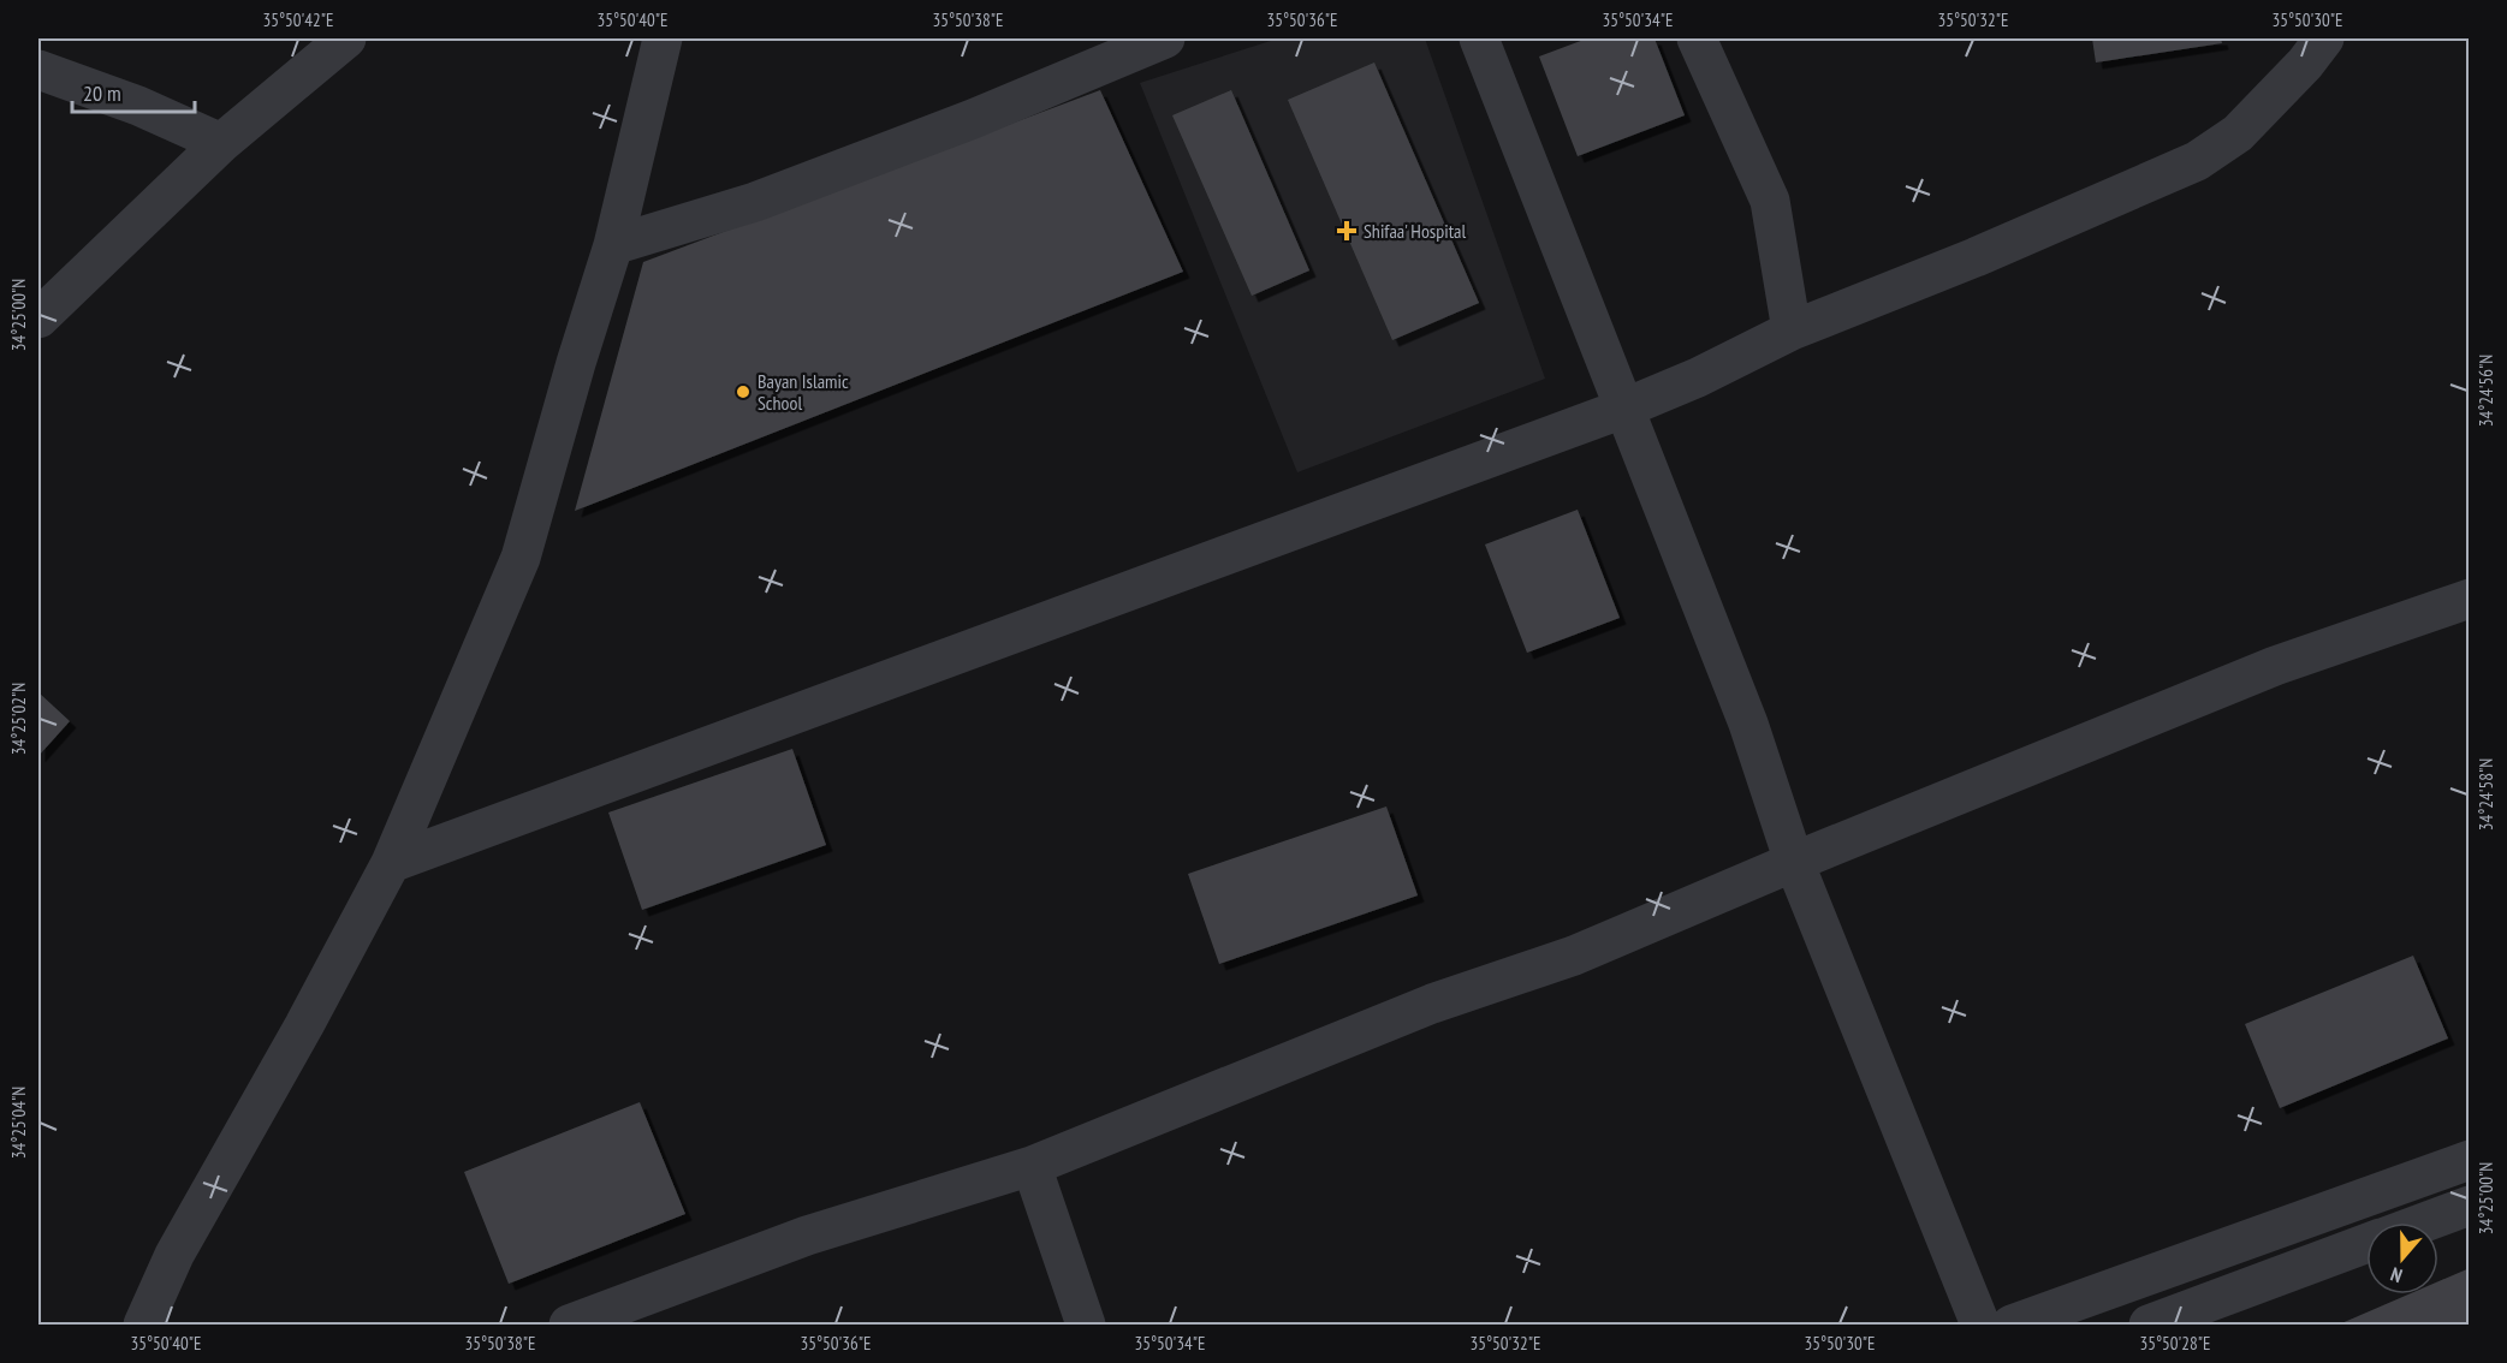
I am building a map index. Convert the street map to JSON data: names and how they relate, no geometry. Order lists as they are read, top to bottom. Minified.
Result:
{"places":{"health":["Shifaa' Hospital"],"other":["Bayan Islamic School"]},"scale_bar":"20 m","north":"bottom","coordinates":["35°50'42\"E","35°50'40\"E","35°50'38\"E","35°50'36\"E","35°50'34\"E","35°50'32\"E","35°50'30\"E","34°25'00\"N","34°24'56\"N","34°25'02\"N","34°24'58\"N","34°25'04\"N","35°50'28\"E"]}
